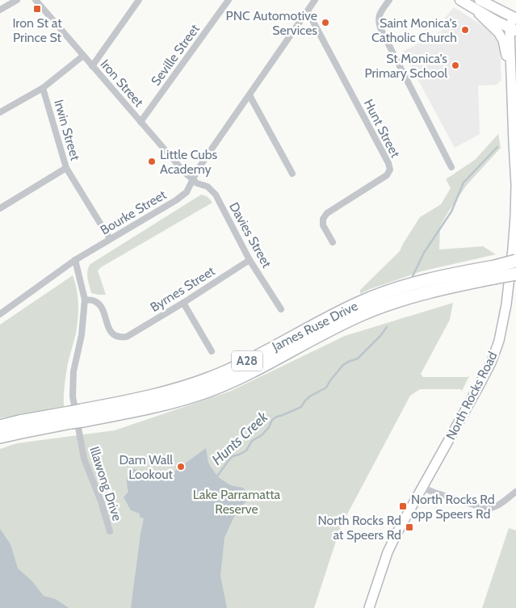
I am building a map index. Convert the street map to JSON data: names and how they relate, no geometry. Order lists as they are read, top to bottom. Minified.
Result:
{"streets":{"highway":["James Ruse Drive","A28"],"main road":["North Rocks Road"],"street":["Seville Street","Iron Street","Hunt Street","Irwin Street","Bourke Street","Davies Street","Byrnes Street","Illawong Drive"]},"crossings":[["Seville Street","Iron Street"],["Iron Street","Bourke Street"],["Iron Street","Davies Street"],["Hunt Street","Bourke Street"],["Irwin Street","Bourke Street"],["Bourke Street","Davies Street"],["Bourke Street","Illawong Drive"],["Davies Street","Byrnes Street"],["Byrnes Street","Illawong Drive"],["James Ruse Drive","A28"]],"water":["Hunts Creek"],"parks":["Lake Parramatta Reserve"],"places":{"transit":["Iron St at Prince St","North Rocks Rd opp Speers Rd","North Rocks Rd at Speers Rd"],"other":["PNC Automotive Services","Saint Monica's Catholic Church","St Monica's Primary School","Little Cubs Academy","Dam Wall Lookout"]}}
